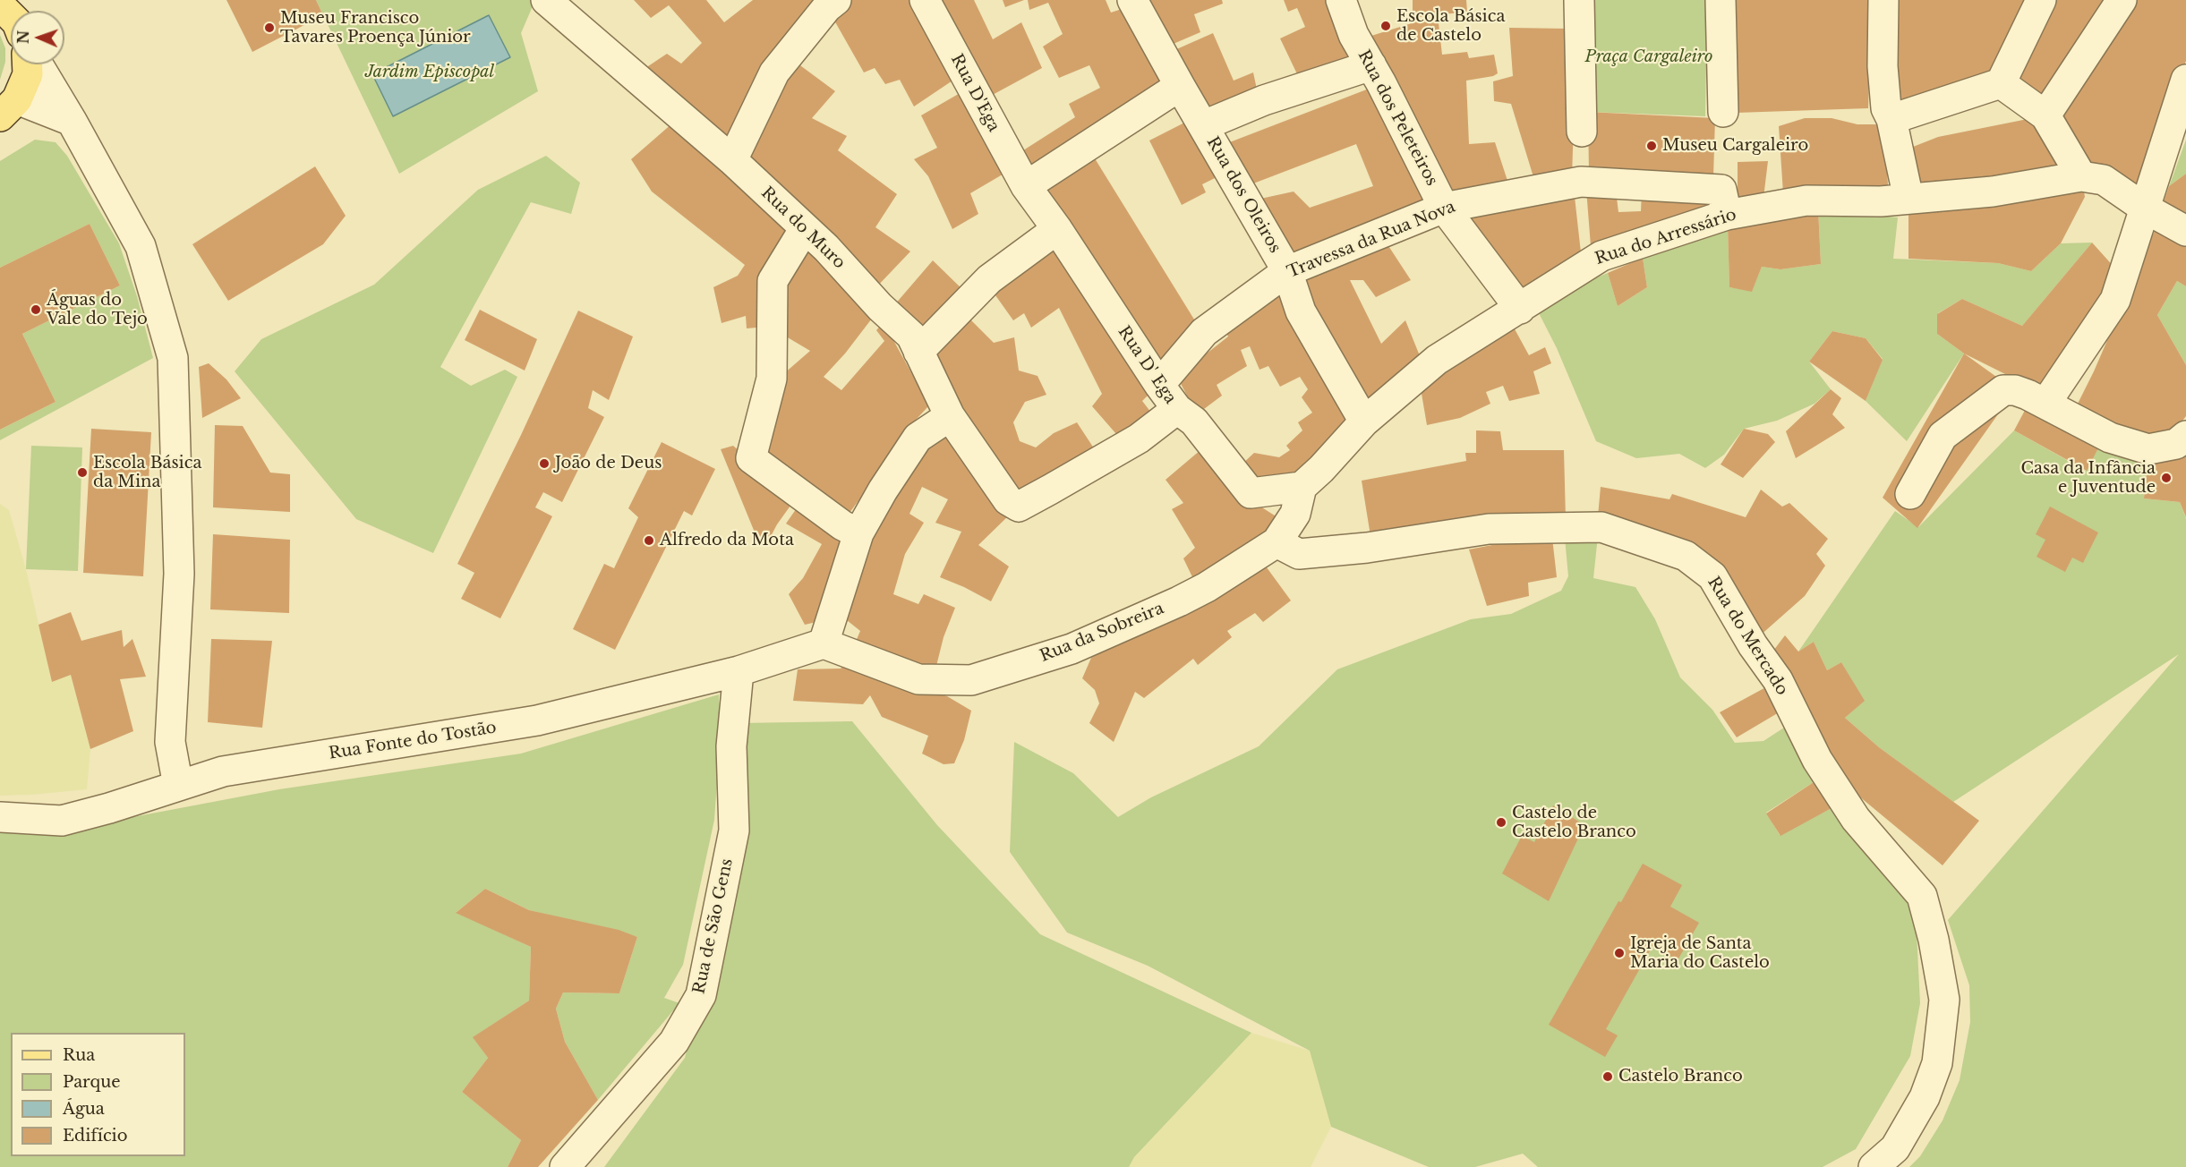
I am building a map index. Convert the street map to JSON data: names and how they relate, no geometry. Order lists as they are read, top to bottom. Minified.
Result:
{"streets":{"street":["Rua D'Ega","Rua dos Peleteiros","Rua dos Oleiros","Rua do Muro","Rua do Arressário","Travessa da Rua Nova","Rua D' Ega","Rua da Sobreira","Rua do Mercado","Rua Fonte do Tostão","Rua de São Gens"]},"crossings":[["Rua D'Ega","Rua D' Ega"],["Rua dos Peleteiros","Rua do Arressário"],["Rua dos Peleteiros","Travessa da Rua Nova"],["Rua dos Oleiros","Rua do Arressário"],["Rua dos Oleiros","Travessa da Rua Nova"],["Rua do Muro","Rua D' Ega"],["Rua do Arressário","Travessa da Rua Nova"],["Rua do Arressário","Rua D' Ega"],["Travessa da Rua Nova","Rua D' Ega"],["Rua da Sobreira","Rua do Mercado"],["Rua da Sobreira","Rua Fonte do Tostão"],["Rua Fonte do Tostão","Rua de São Gens"]],"parks":["Praça Cargaleiro","Jardim Episcopal"],"places":["Escola Básica de Castelo","Museu Francisco Tavares Proença Júnior","Museu Cargaleiro","Águas do Vale do Tejo","João de Deus","Escola Básica da Mina","Casa da Infância e Juventude","Alfredo da Mota","Castelo de Castelo Branco","Igreja de Santa Maria do Castelo","Castelo Branco"],"legend":["Rua","Parque","Água","Edifício"],"north":"left"}
